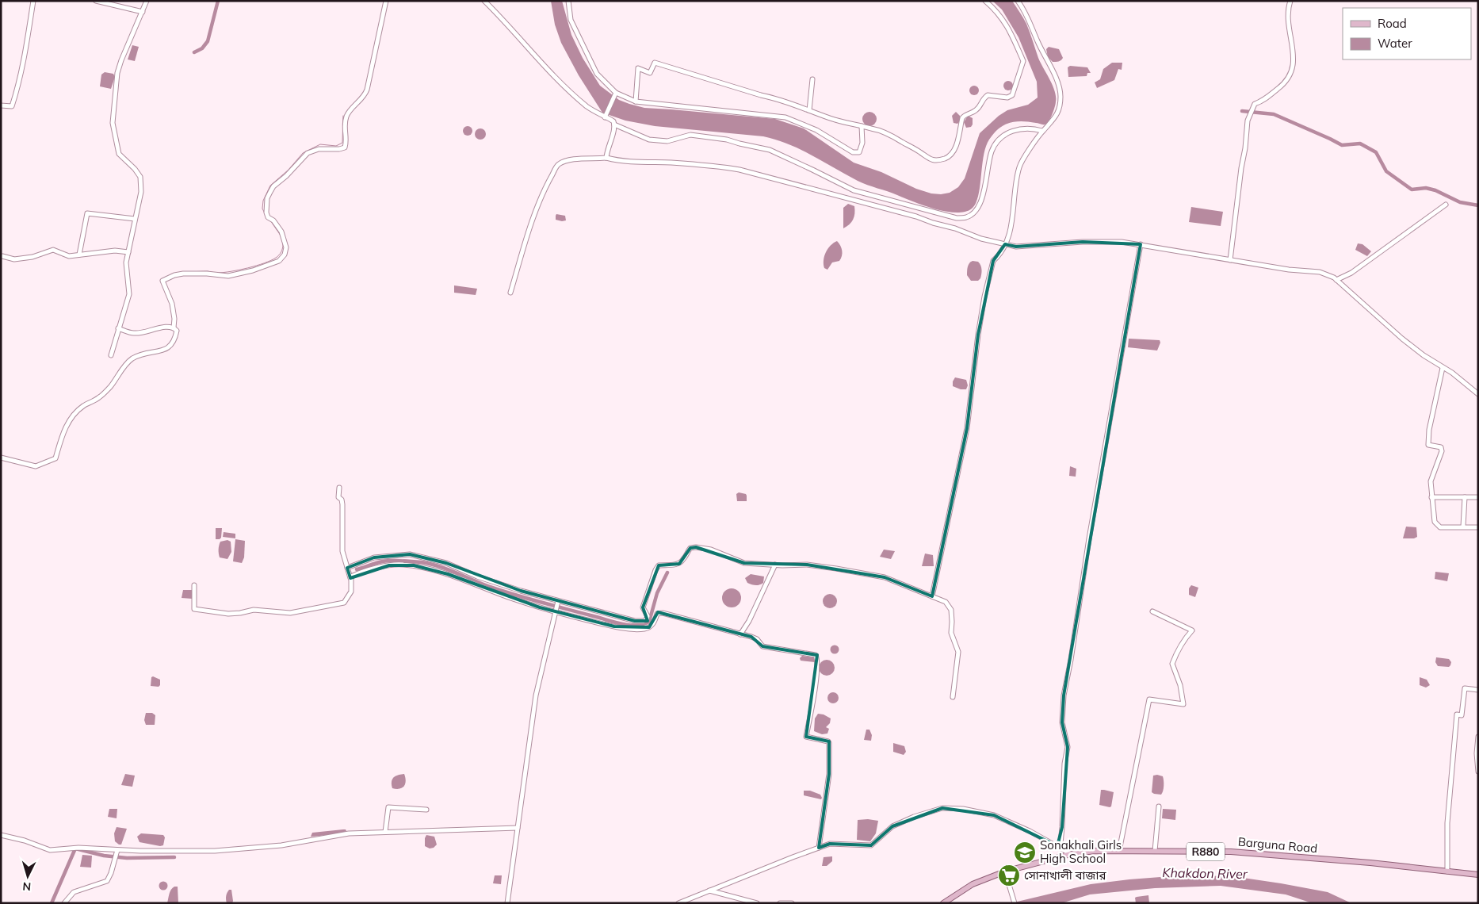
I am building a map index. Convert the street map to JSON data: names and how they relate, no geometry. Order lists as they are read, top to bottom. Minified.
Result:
{"streets":{"main road":["Barguna Road","R880"]},"water":["Khakdon River"],"places":{"school or university":["Sonakhali Girls High School"],"supermarket":["সোনাখালী বাজার"]},"legend":["Road","Water"],"north":"bottom"}
